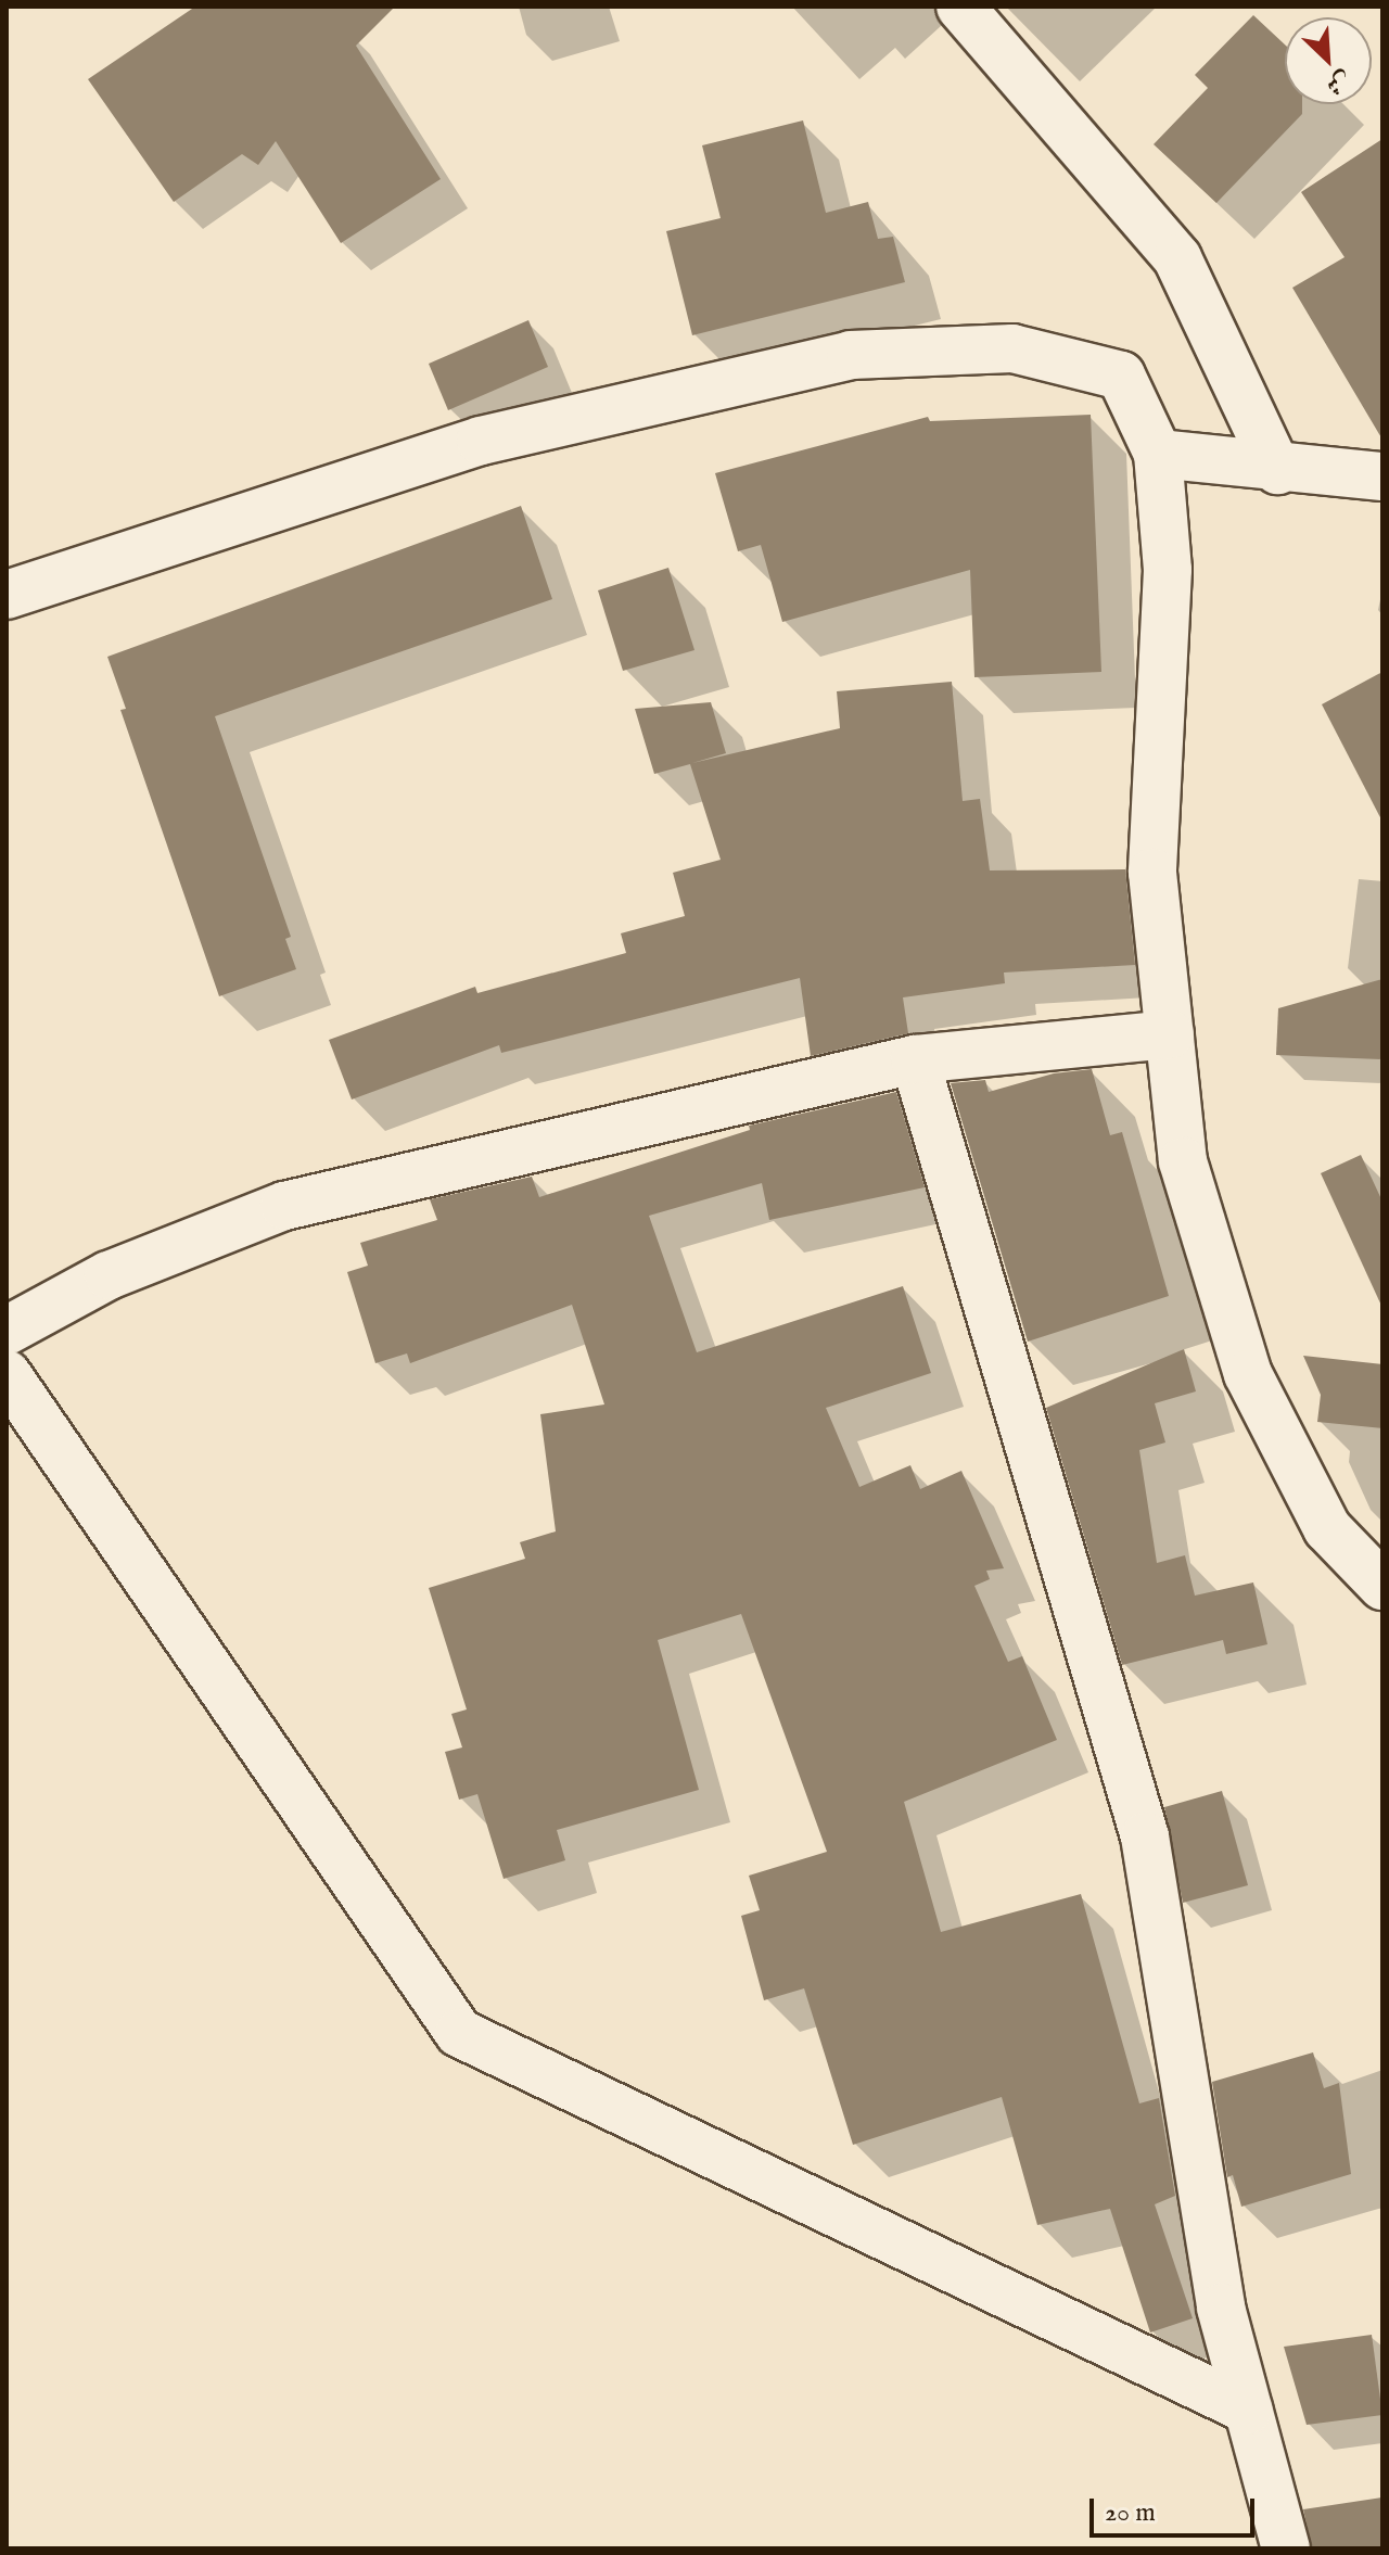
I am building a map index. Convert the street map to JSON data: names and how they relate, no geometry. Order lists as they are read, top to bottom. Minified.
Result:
{"scale_bar":"20 m","north":"bottom right"}
